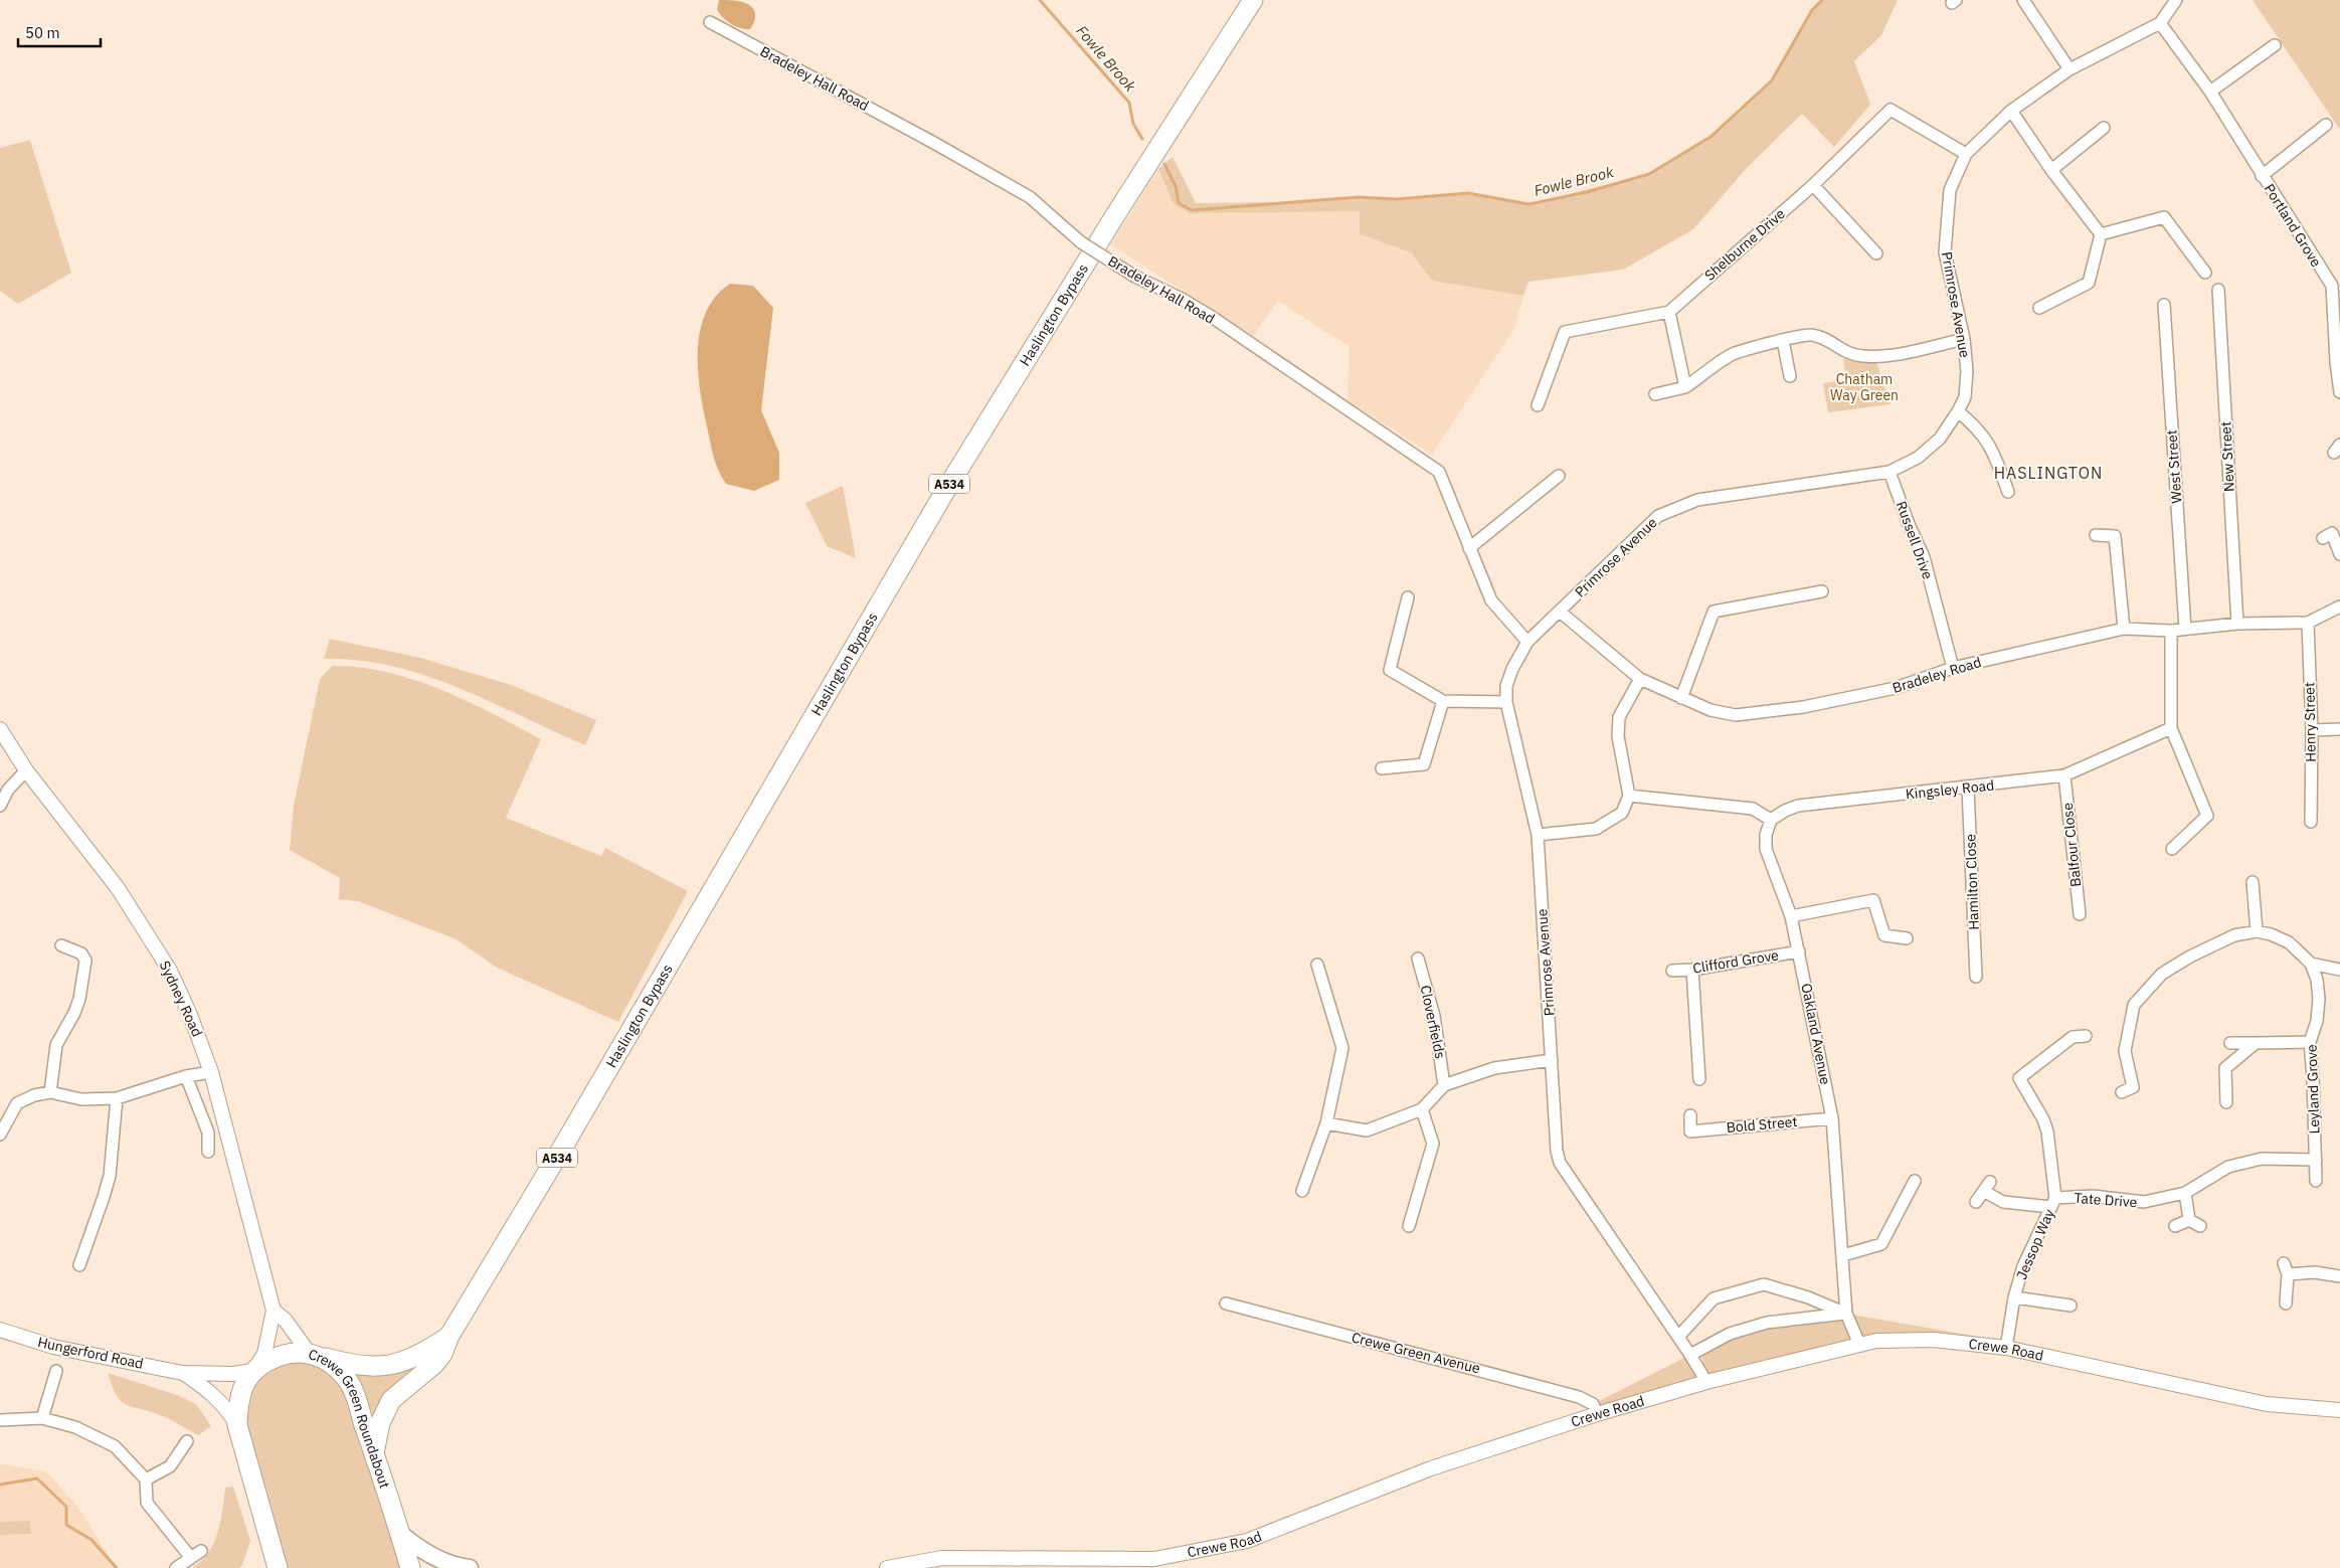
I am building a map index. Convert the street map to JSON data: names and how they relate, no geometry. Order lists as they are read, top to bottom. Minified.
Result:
{"streets":{"highway":["Haslington Bypass","A534","Crewe Green Roundabout"],"street":["Bradeley Hall Road","Portland Grove","Shelburne Drive","Primrose Avenue","New Street","West Street","Russell Drive","Bradeley Road","Henry Street","Kingsley Road","Balfour Close","Hamilton Close","Clifford Grove","Sydney Road","Cloverfields","Oakland Avenue","Leyland Grove","Bold Street","Tate Drive","Jessop Way","Crewe Road","Hungerford Road","Crewe Green Avenue"]},"crossings":[["Bradeley Hall Road","Primrose Avenue"],["Portland Grove","Primrose Avenue"],["Shelburne Drive","Primrose Avenue"],["Primrose Avenue","Russell Drive"],["Primrose Avenue","Bradeley Road"],["Primrose Avenue","Crewe Road"],["Haslington Bypass","Sydney Road"],["Haslington Bypass","Crewe Green Roundabout"],["New Street","Bradeley Road"],["West Street","Bradeley Road"],["Russell Drive","Bradeley Road"],["Bradeley Road","Henry Street"],["Kingsley Road","Balfour Close"],["Kingsley Road","Hamilton Close"],["Kingsley Road","Oakland Avenue"],["Clifford Grove","Oakland Avenue"],["Sydney Road","Hungerford Road"],["Sydney Road","Crewe Green Roundabout"],["Oakland Avenue","Bold Street"],["Oakland Avenue","Crewe Road"],["Leyland Grove","Tate Drive"],["Tate Drive","Jessop Way"],["Jessop Way","Crewe Road"],["Crewe Road","Crewe Green Avenue"],["Hungerford Road","Crewe Green Roundabout"]],"districts":["HASLINGTON"],"water":["Fowle Brook"],"parks":["Chatham Way Green"],"scale_bar":"50 m"}
